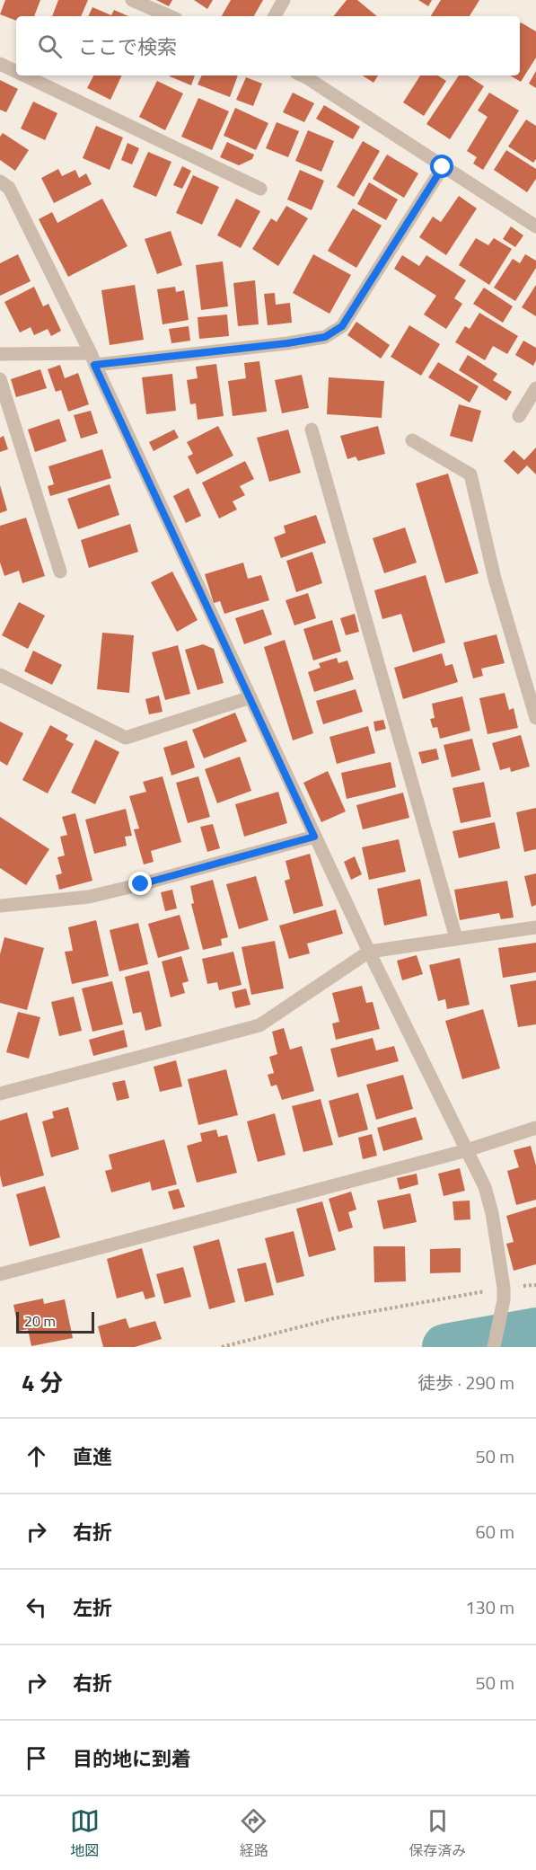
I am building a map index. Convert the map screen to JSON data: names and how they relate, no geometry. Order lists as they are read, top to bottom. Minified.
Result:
{"scale_bar":"20 m","page":{"search":"ここで検索","scale":"20 m","heading":["4 分","徒歩 · 290 m"],"list":[["直進","50 m"],["右折","60 m"],["左折","130 m"],["右折","50 m"],"目的地に到着"],"nav":["地図","経路","保存済み"]}}
